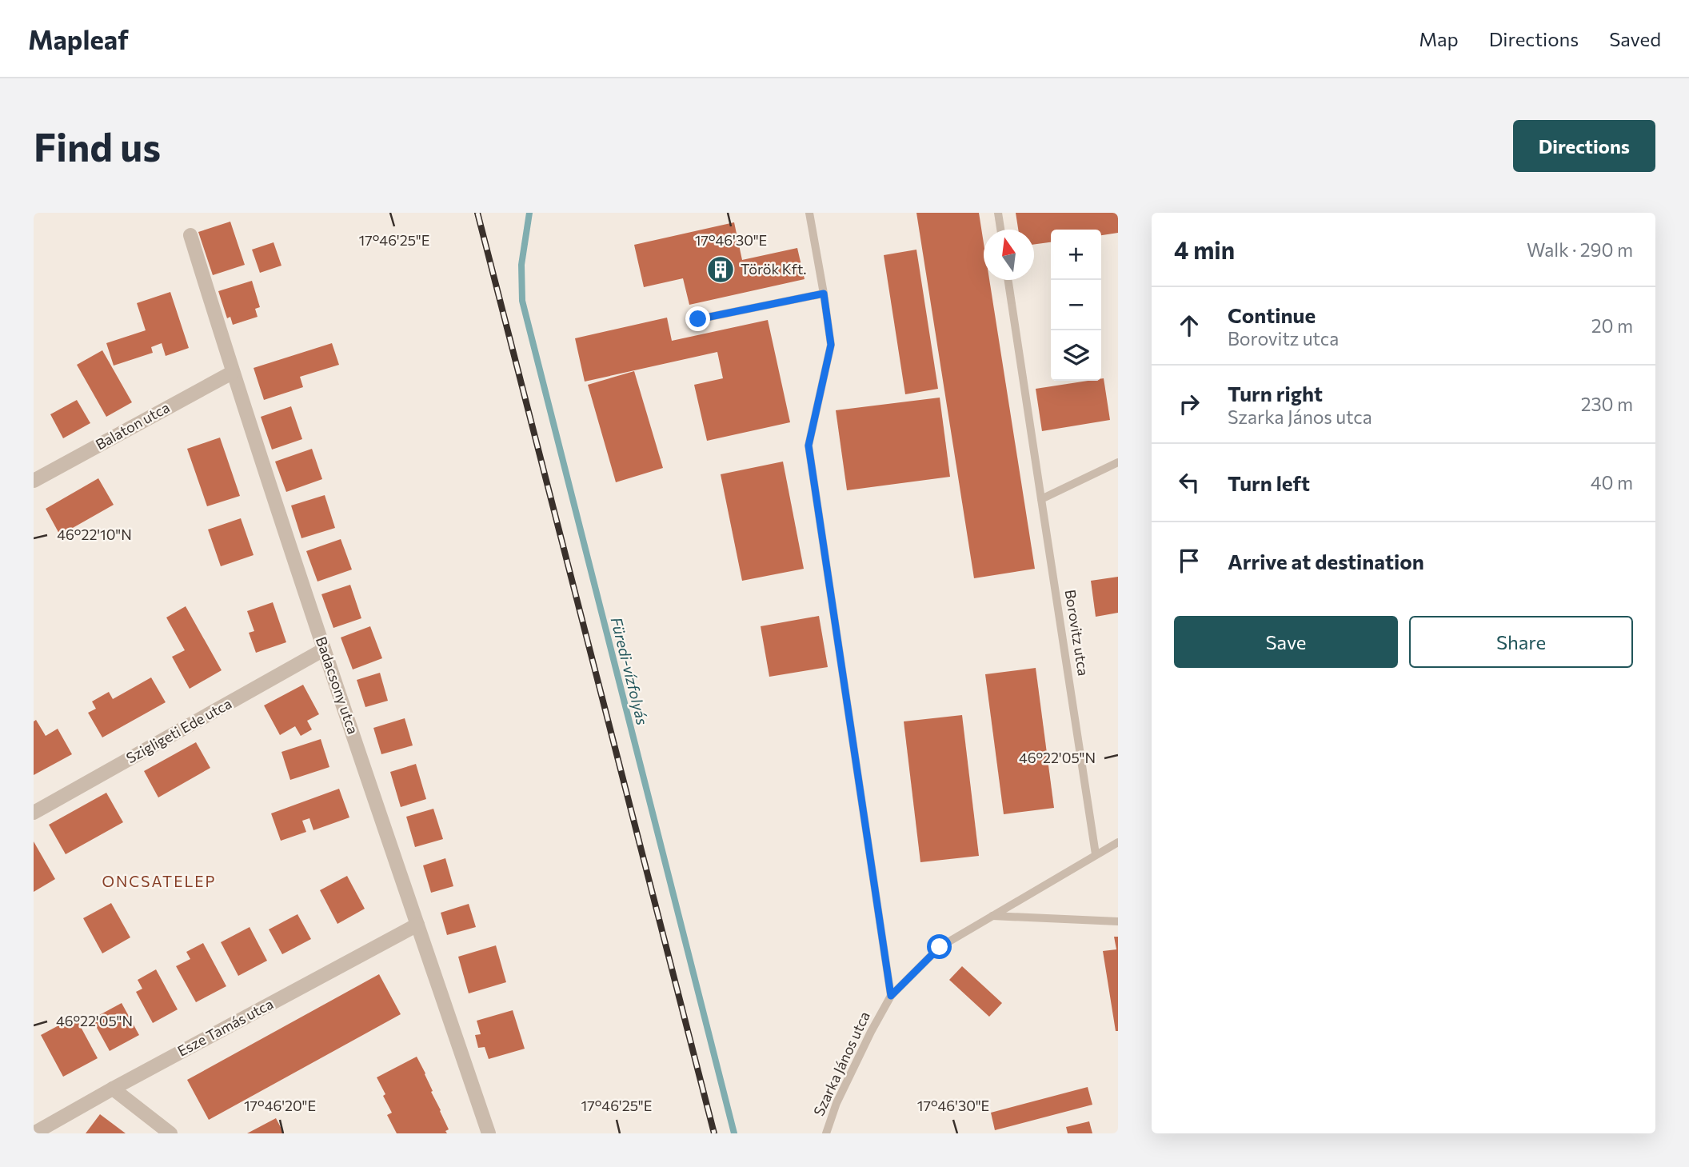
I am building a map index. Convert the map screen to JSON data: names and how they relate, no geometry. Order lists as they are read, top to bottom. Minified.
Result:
{"streets":{"street":["Balaton utca","Badacsony utca","Szigligeti Ede utca","Esze Tamás utca"],"lane":["Borovitz utca","Szarka János utca"]},"crossings":[["Balaton utca","Badacsony utca"],["Badacsony utca","Szigligeti Ede utca"],["Badacsony utca","Esze Tamás utca"]],"districts":["ONCSATELEP"],"water":["Füredi-vízfolyás"],"places":{"building":["Török Kft."]},"north":"top","page":{"header":"Mapleaf","nav":["Map","Directions","Saved"],"buttons":["Directions",["Save","Share"]],"title":"Find us","heading":["4 min","Walk · 290 m"],"map_buttons":["+","−"],"list":[["Continue","Borovitz utca","20 m"],["Turn right","Szarka János utca","230 m"],["Turn left","40 m"],"Arrive at destination"]},"coordinates":["17°46'25\"E","17°46'30\"E","46°22'10\"N","46°22'05\"N","17°46'20\"E"]}
